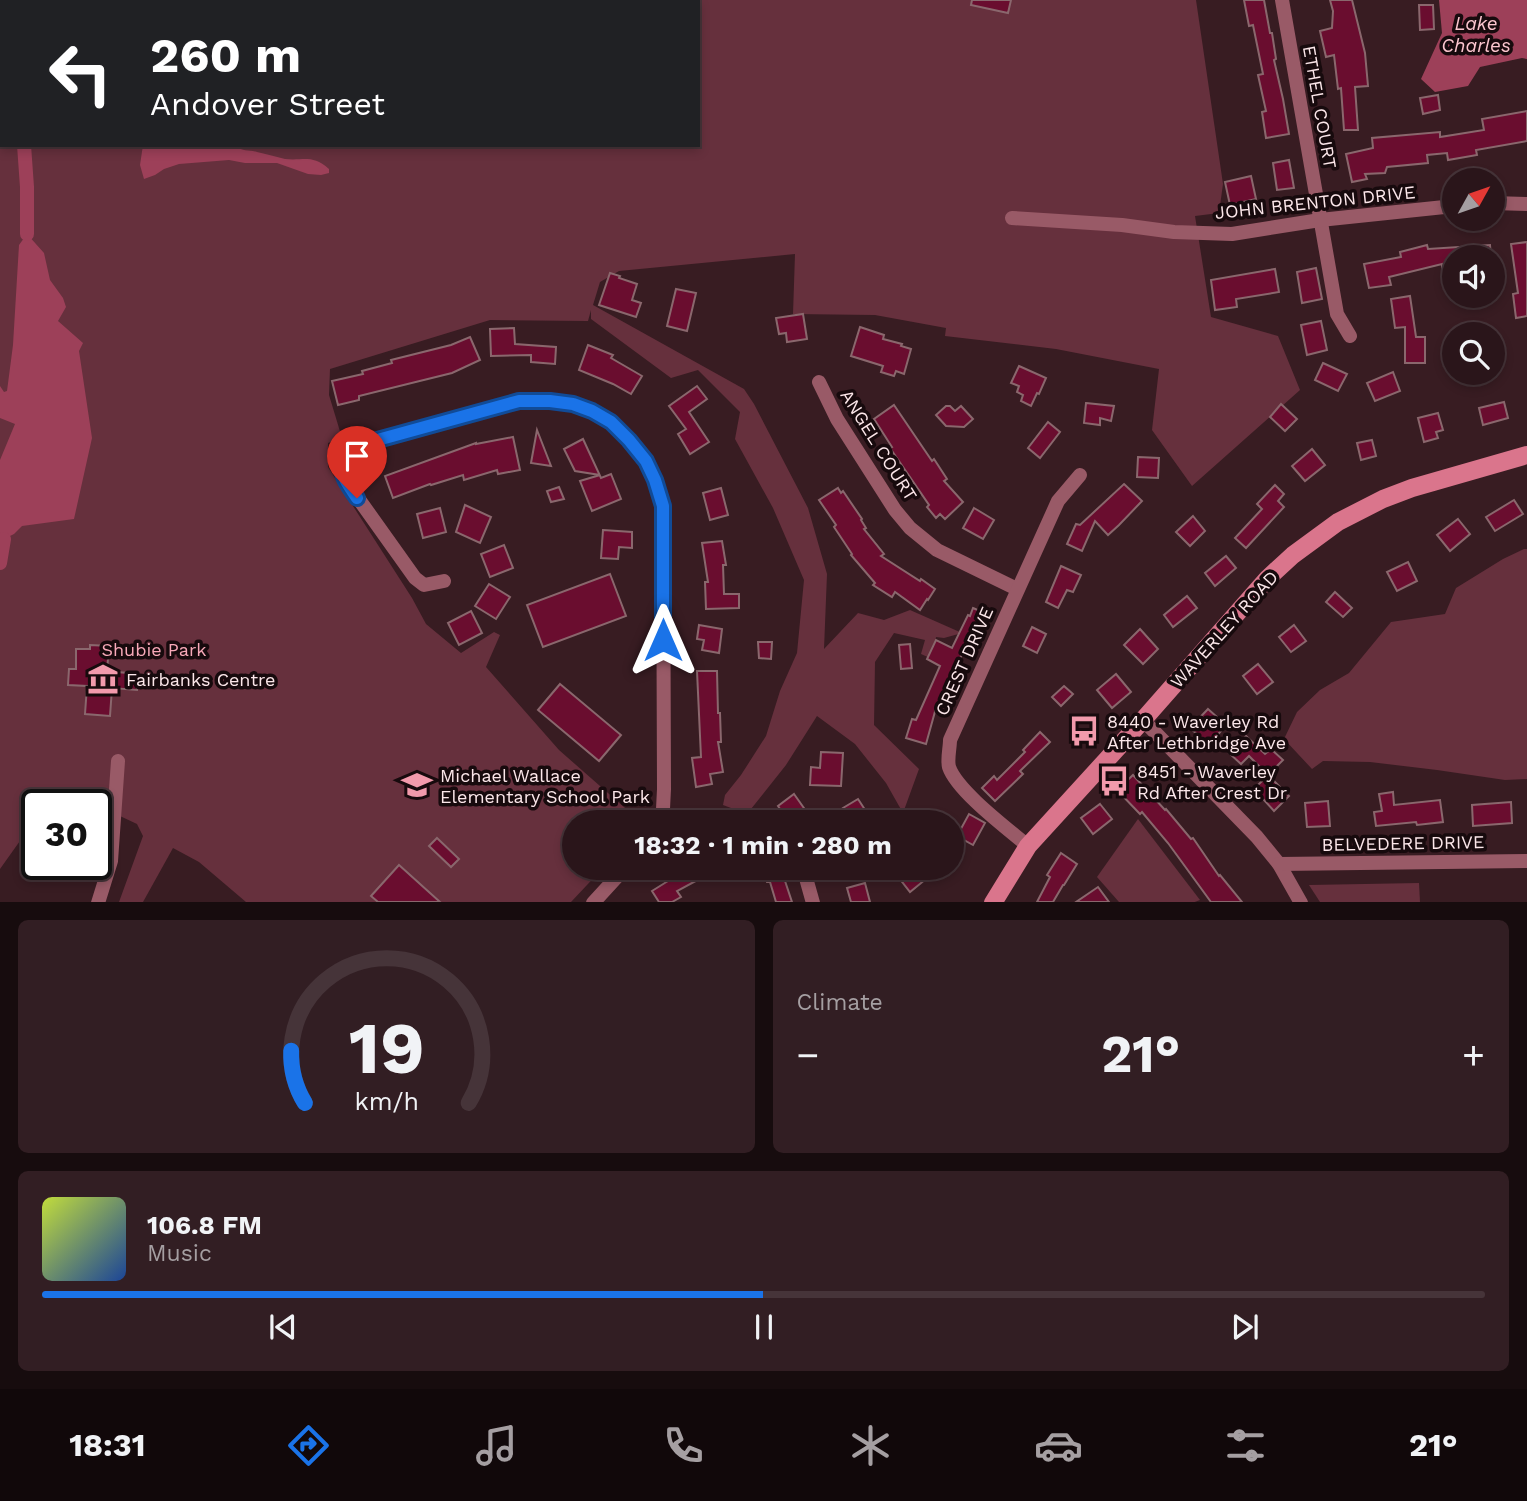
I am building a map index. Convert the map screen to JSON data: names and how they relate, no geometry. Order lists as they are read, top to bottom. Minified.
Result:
{"streets":{"main road":["WAVERLEY ROAD"],"street":["ETHEL COURT","JOHN BRENTON DRIVE","ANGEL COURT","CREST DRIVE","BELVEDERE DRIVE"]},"crossings":[["ETHEL COURT","JOHN BRENTON DRIVE"],["ANGEL COURT","CREST DRIVE"],["WAVERLEY ROAD","CREST DRIVE"]],"water":["Lake Charles"],"parks":["Shubie Park"],"places":{"museum":["Fairbanks Centre"],"bus stop":["8440 - Waverley Rd After Lethbridge Ave","8451 - Waverley Rd After Crest Dr"],"school or university":["Michael Wallace Elementary School Park"]},"north":"top right","page":{"turn":["260 m","Andover Street"],"limit":"30","trip":"18:32 · 1 min · 280 m","tile":"Climate","heat":["−","21°","+"],"song":["106.8 FM","Music"],"tabs":["18:31","21°"],"gauge":["19","km/h"]}}
